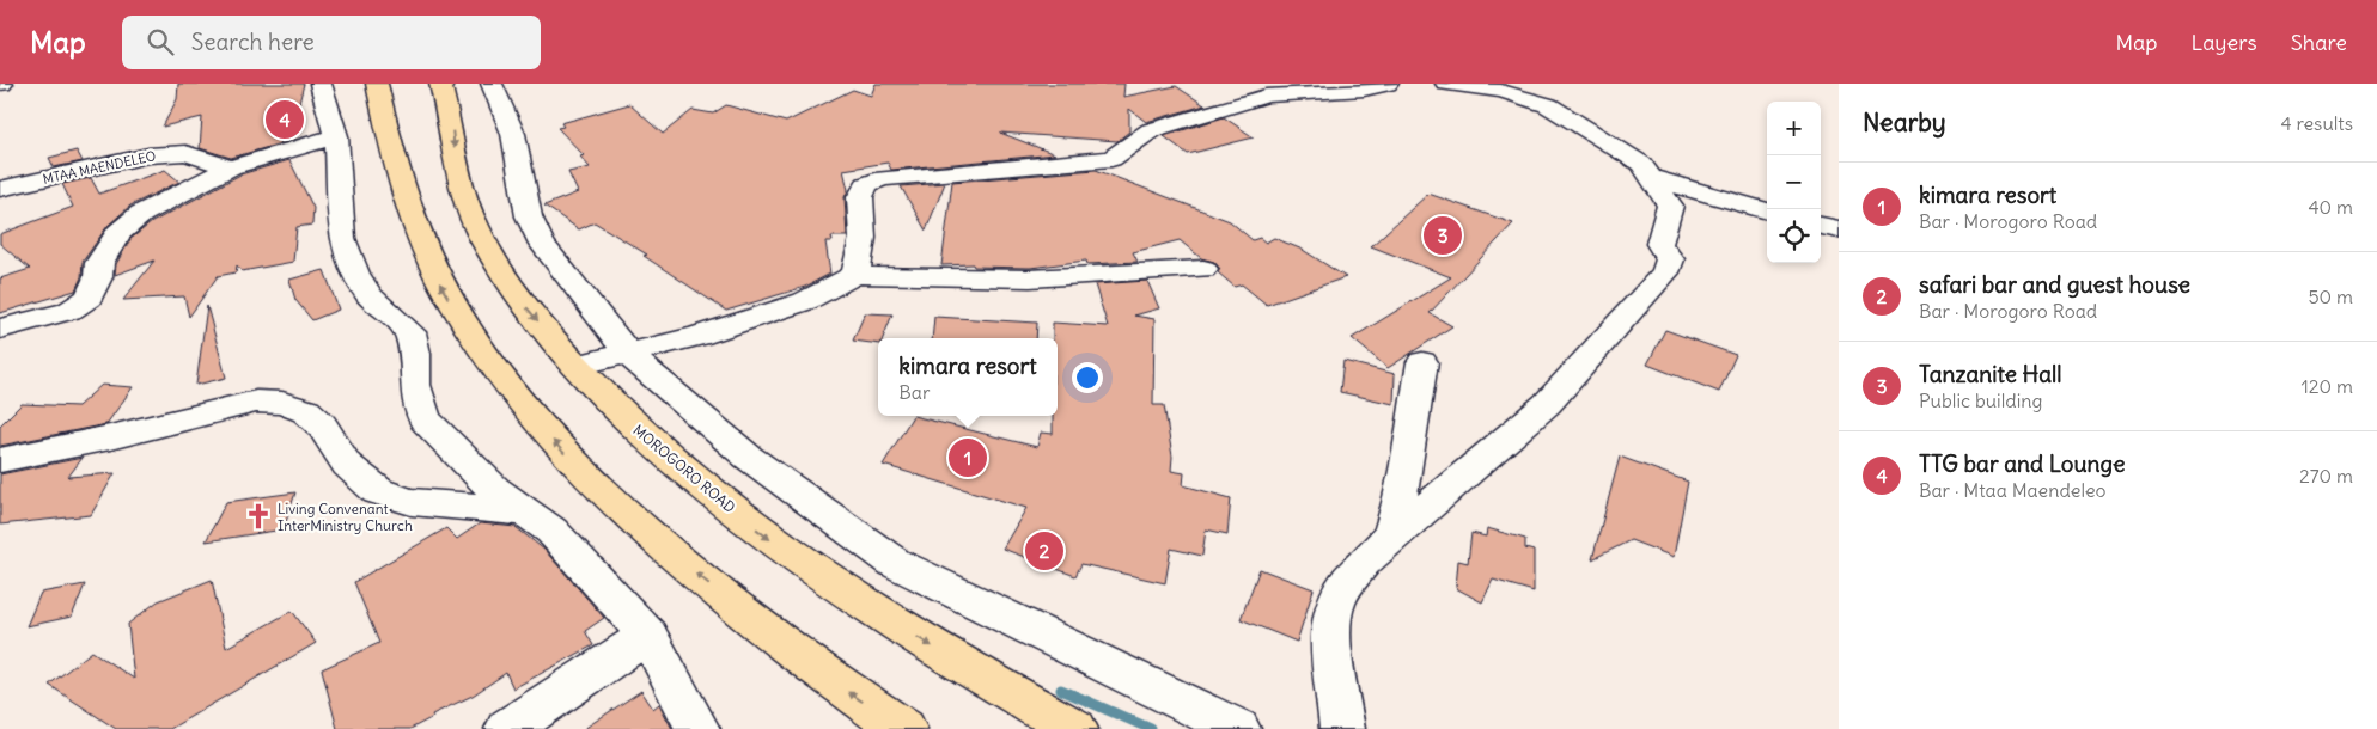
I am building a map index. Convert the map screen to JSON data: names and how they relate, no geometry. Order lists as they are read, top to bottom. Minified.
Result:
{"streets":{"highway":["MOROGORO ROAD"],"street":["MTAA MAENDELEO"]},"places":{"church":["Living Convenant InterMinistry Church"]},"page":{"header":"Map","search":"Search here","nav":["Map","Layers","Share"],"heading":["Nearby","4 results"],"pins":["4","3","1","2"],"map_buttons":["+","−"],"list":[{"mark":"1","name":"kimara resort","note":"Bar · Morogoro Road","value":"40 m"},{"mark":"2","name":"safari bar and guest house","note":"Bar · Morogoro Road","value":"50 m"},{"mark":"3","name":"Tanzanite Hall","note":"Public building","value":"120 m"},{"mark":"4","name":"TTG bar and Lounge","note":"Bar · Mtaa Maendeleo","value":"270 m"}],"popup":["kimara resort","Bar"]}}
